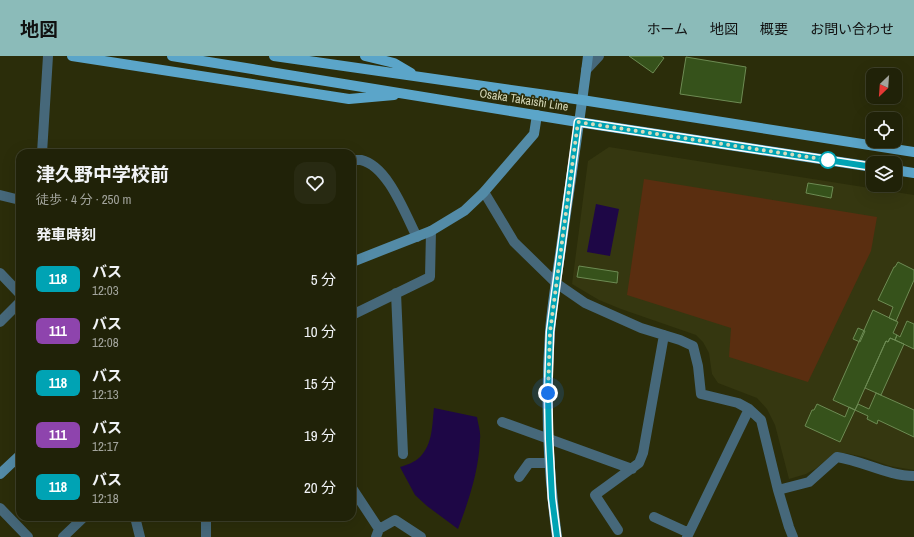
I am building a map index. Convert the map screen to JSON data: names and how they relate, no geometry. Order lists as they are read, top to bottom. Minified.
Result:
{"streets":{"main road":["Osaka Takaishi Line"]},"lines":["bus line 118"],"north":"bottom left","page":{"header":"地図","nav":["ホーム","地図","概要","お問い合わせ"],"heading":[["津久野中学校前","徒歩 · 4 分 · 250 m"],"発車時刻"],"list":[{"mark":"118","name":"バス","note":"12:03","value":"5 分"},{"mark":"111","name":"バス","note":"12:08","value":"10 分"},{"mark":"118","name":"バス","note":"12:13","value":"15 分"},{"mark":"111","name":"バス","note":"12:17","value":"19 分"},{"mark":"118","name":"バス","note":"12:18","value":"20 分"}]}}
